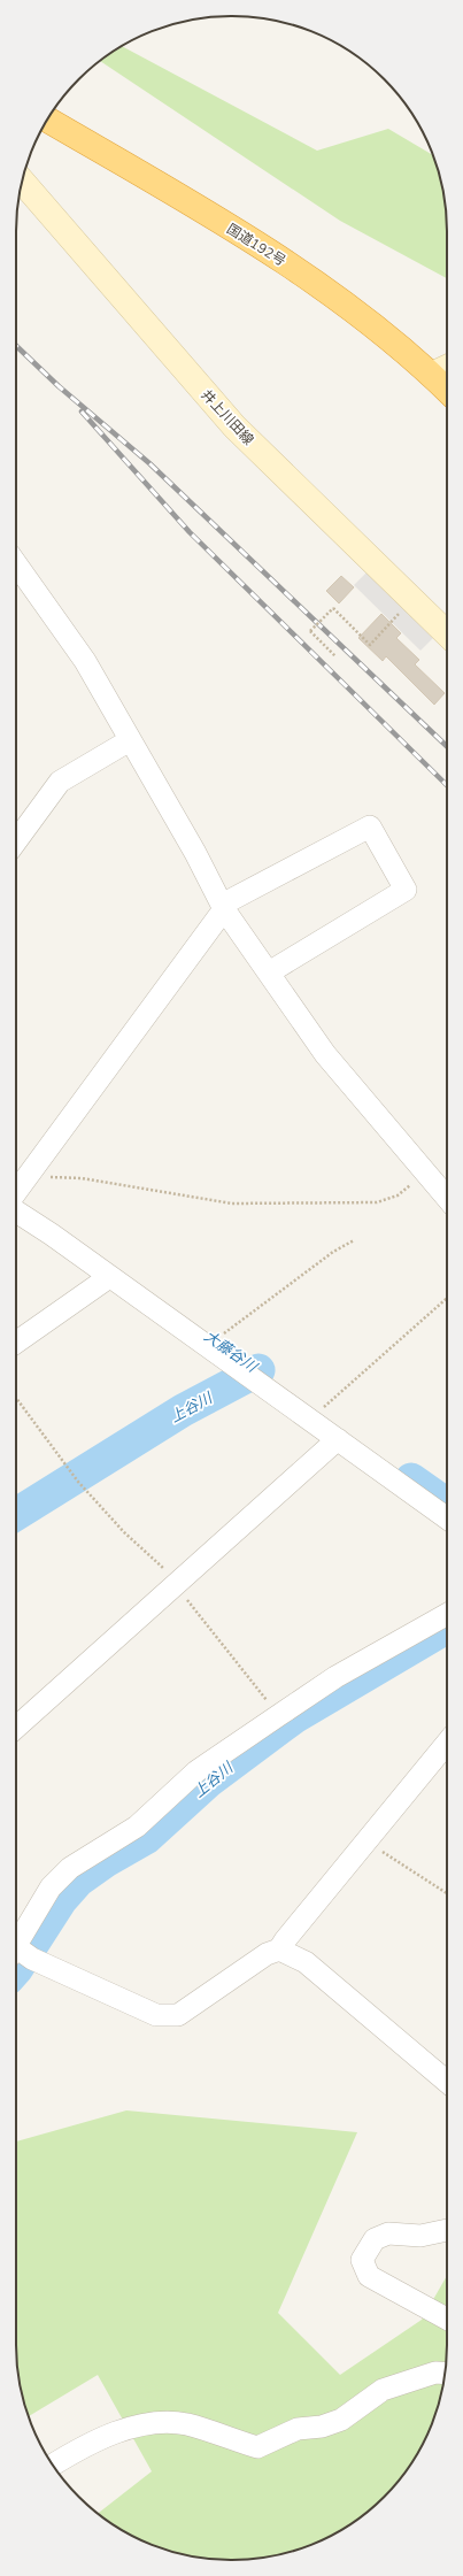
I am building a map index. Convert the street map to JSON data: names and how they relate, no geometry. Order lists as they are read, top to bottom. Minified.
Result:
{"streets":{"highway":["国道192号"],"main road":["井上川田線"]},"water":["大藤谷川","上谷川"]}
